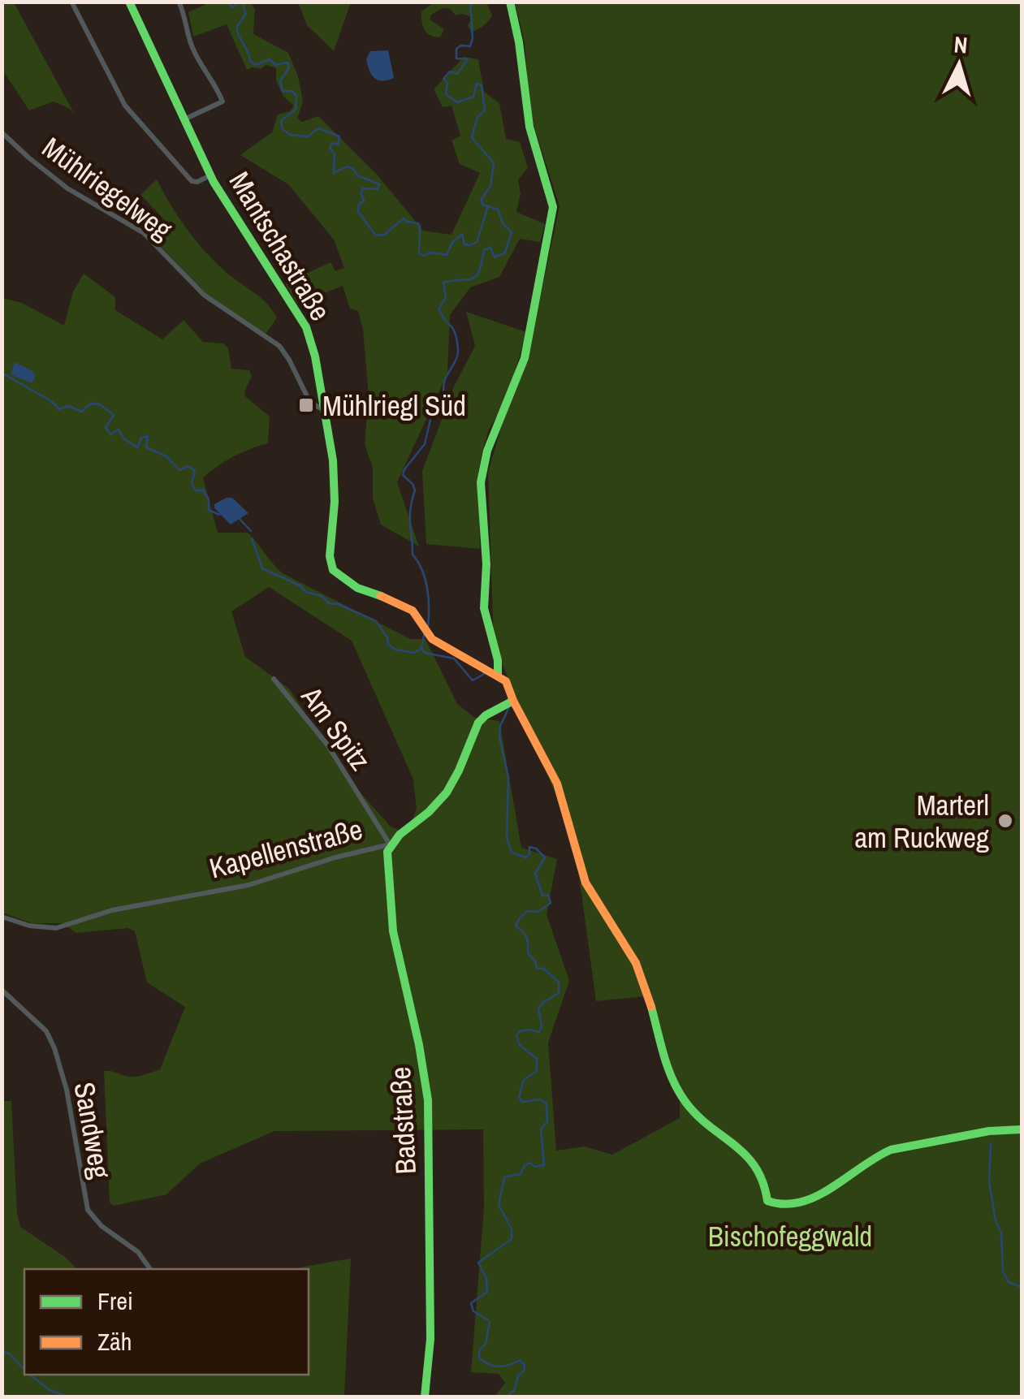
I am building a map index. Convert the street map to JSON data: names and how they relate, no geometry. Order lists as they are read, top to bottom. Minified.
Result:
{"streets":{"street":["Mühlriegelweg","Mantschastraße","Am Spitz","Kapellenstraße","Badstraße","Sandweg"]},"crossings":[["Mühlriegelweg","Mantschastraße"],["Am Spitz","Kapellenstraße"],["Am Spitz","Badstraße"],["Kapellenstraße","Badstraße"]],"parks":["Bischofeggwald"],"places":{"transit":["Mühlriegl Süd"],"other":["Marterl am Ruckweg"]},"legend":["Frei","Zäh"],"north":"top"}
